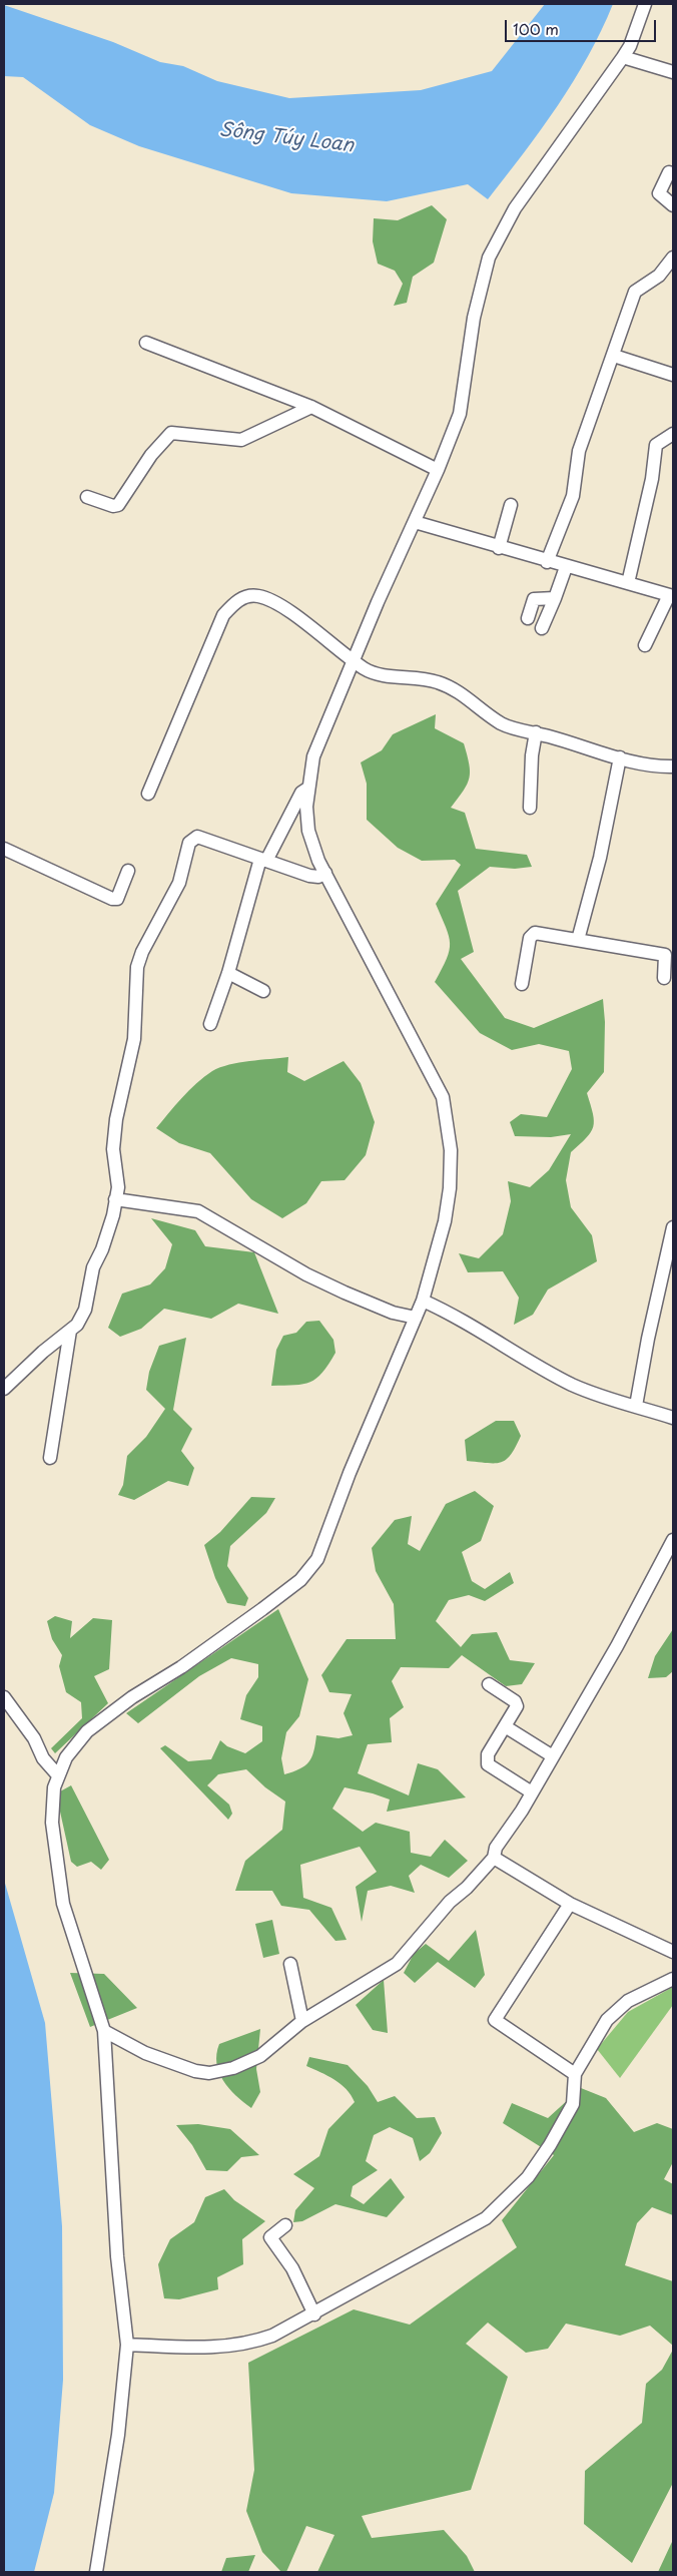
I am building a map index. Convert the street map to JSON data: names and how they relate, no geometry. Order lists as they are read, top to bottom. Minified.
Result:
{"water":["Sông Túy Loan"],"scale_bar":"100 m"}
